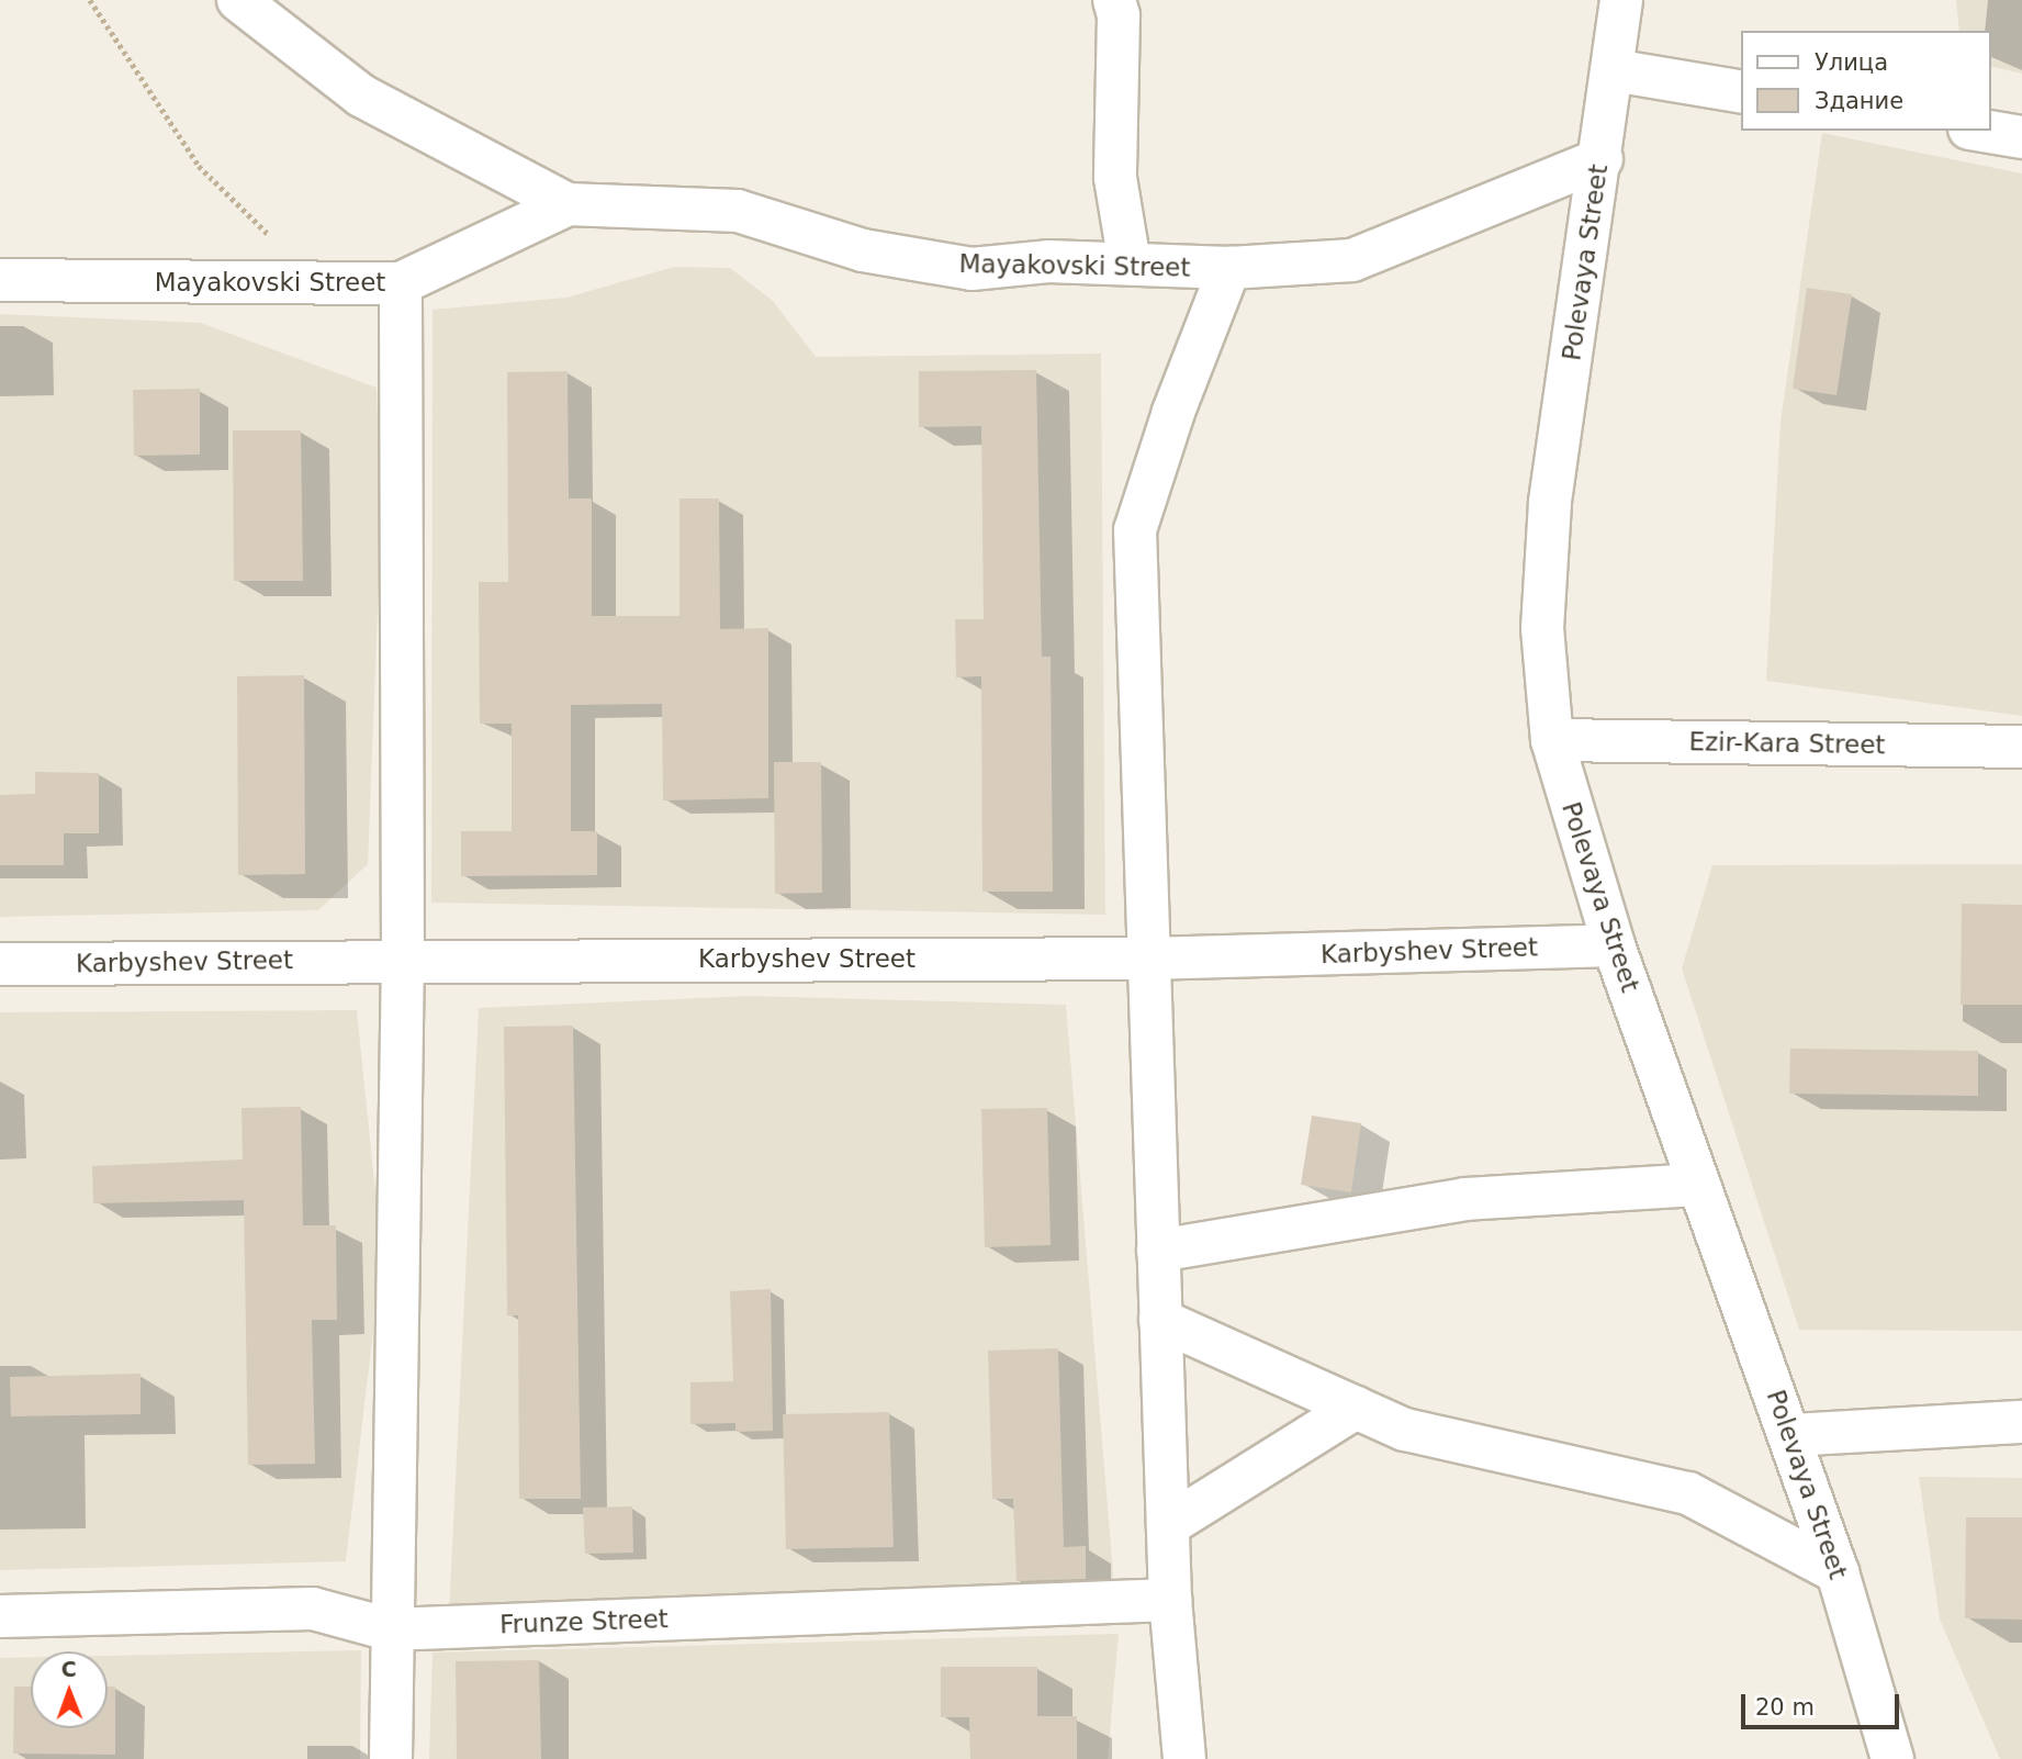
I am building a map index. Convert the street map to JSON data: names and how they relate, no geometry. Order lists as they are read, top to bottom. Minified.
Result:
{"streets":{"street":["Polevaya Street","Mayakovski Street","Ezir-Kara Street","Karbyshev Street","Frunze Street"]},"crossings":[["Polevaya Street","Mayakovski Street"],["Polevaya Street","Ezir-Kara Street"],["Polevaya Street","Karbyshev Street"]],"legend":["Улица","Здание"],"scale_bar":"20 m","north":"top"}
